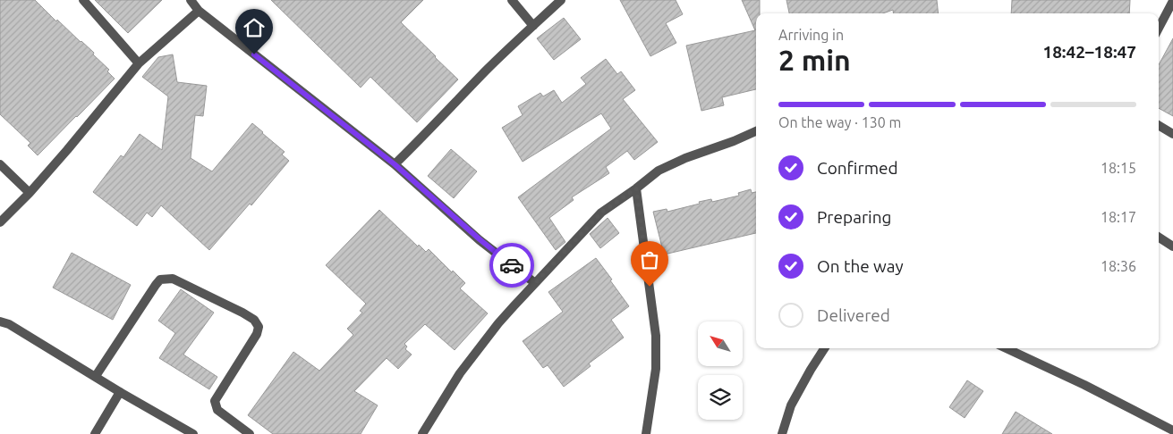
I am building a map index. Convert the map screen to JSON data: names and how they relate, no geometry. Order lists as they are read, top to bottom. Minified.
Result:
{"north":"top left","page":{"heading":["2 min","Arriving in","18:42–18:47"],"bar":"On the way · 130 m","list":[["Confirmed","18:15"],["Preparing","18:17"],["On the way","18:36"],"Delivered"]}}
